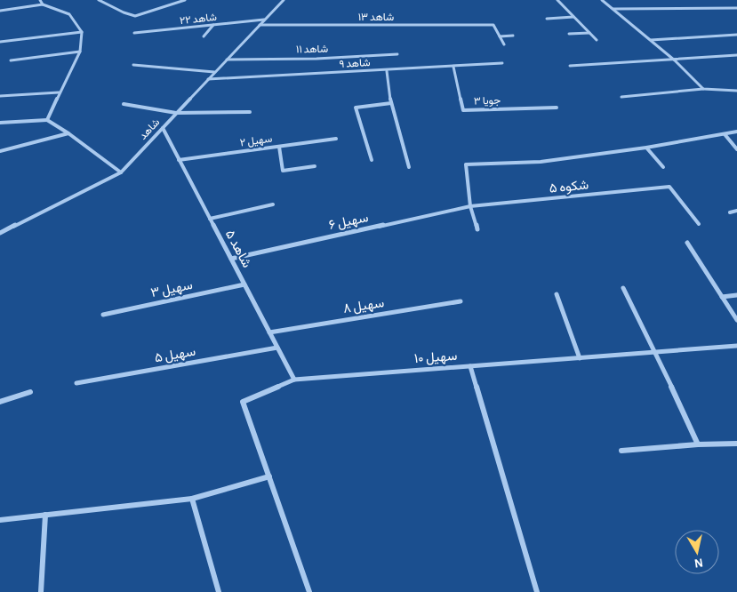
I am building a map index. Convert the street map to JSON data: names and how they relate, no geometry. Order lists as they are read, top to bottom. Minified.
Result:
{"streets":{"street":["شاهد ۱۳","شاهد ۲۲","شاهد ۱۱","شاهد ۹","جویا ۳","شاهد","سهیل ۲","شکوه ۵","سهیل ۶","شاهد ۵","سهیل ۳","سهیل ۸","سهیل ۵","سهیل ۱۰"]},"crossings":[["شاهد ۱۳","شاهد"],["شاهد ۲۲","شاهد"],["شاهد ۱۱","شاهد"],["شاهد ۹","جویا ۳"],["شاهد ۹","شاهد"],["شاهد","شاهد ۵"],["سهیل ۲","شاهد ۵"],["شکوه ۵","سهیل ۶"],["سهیل ۶","شاهد ۵"],["شاهد ۵","سهیل ۳"],["شاهد ۵","سهیل ۸"],["شاهد ۵","سهیل ۵"],["شاهد ۵","سهیل ۱۰"]],"north":"bottom"}
